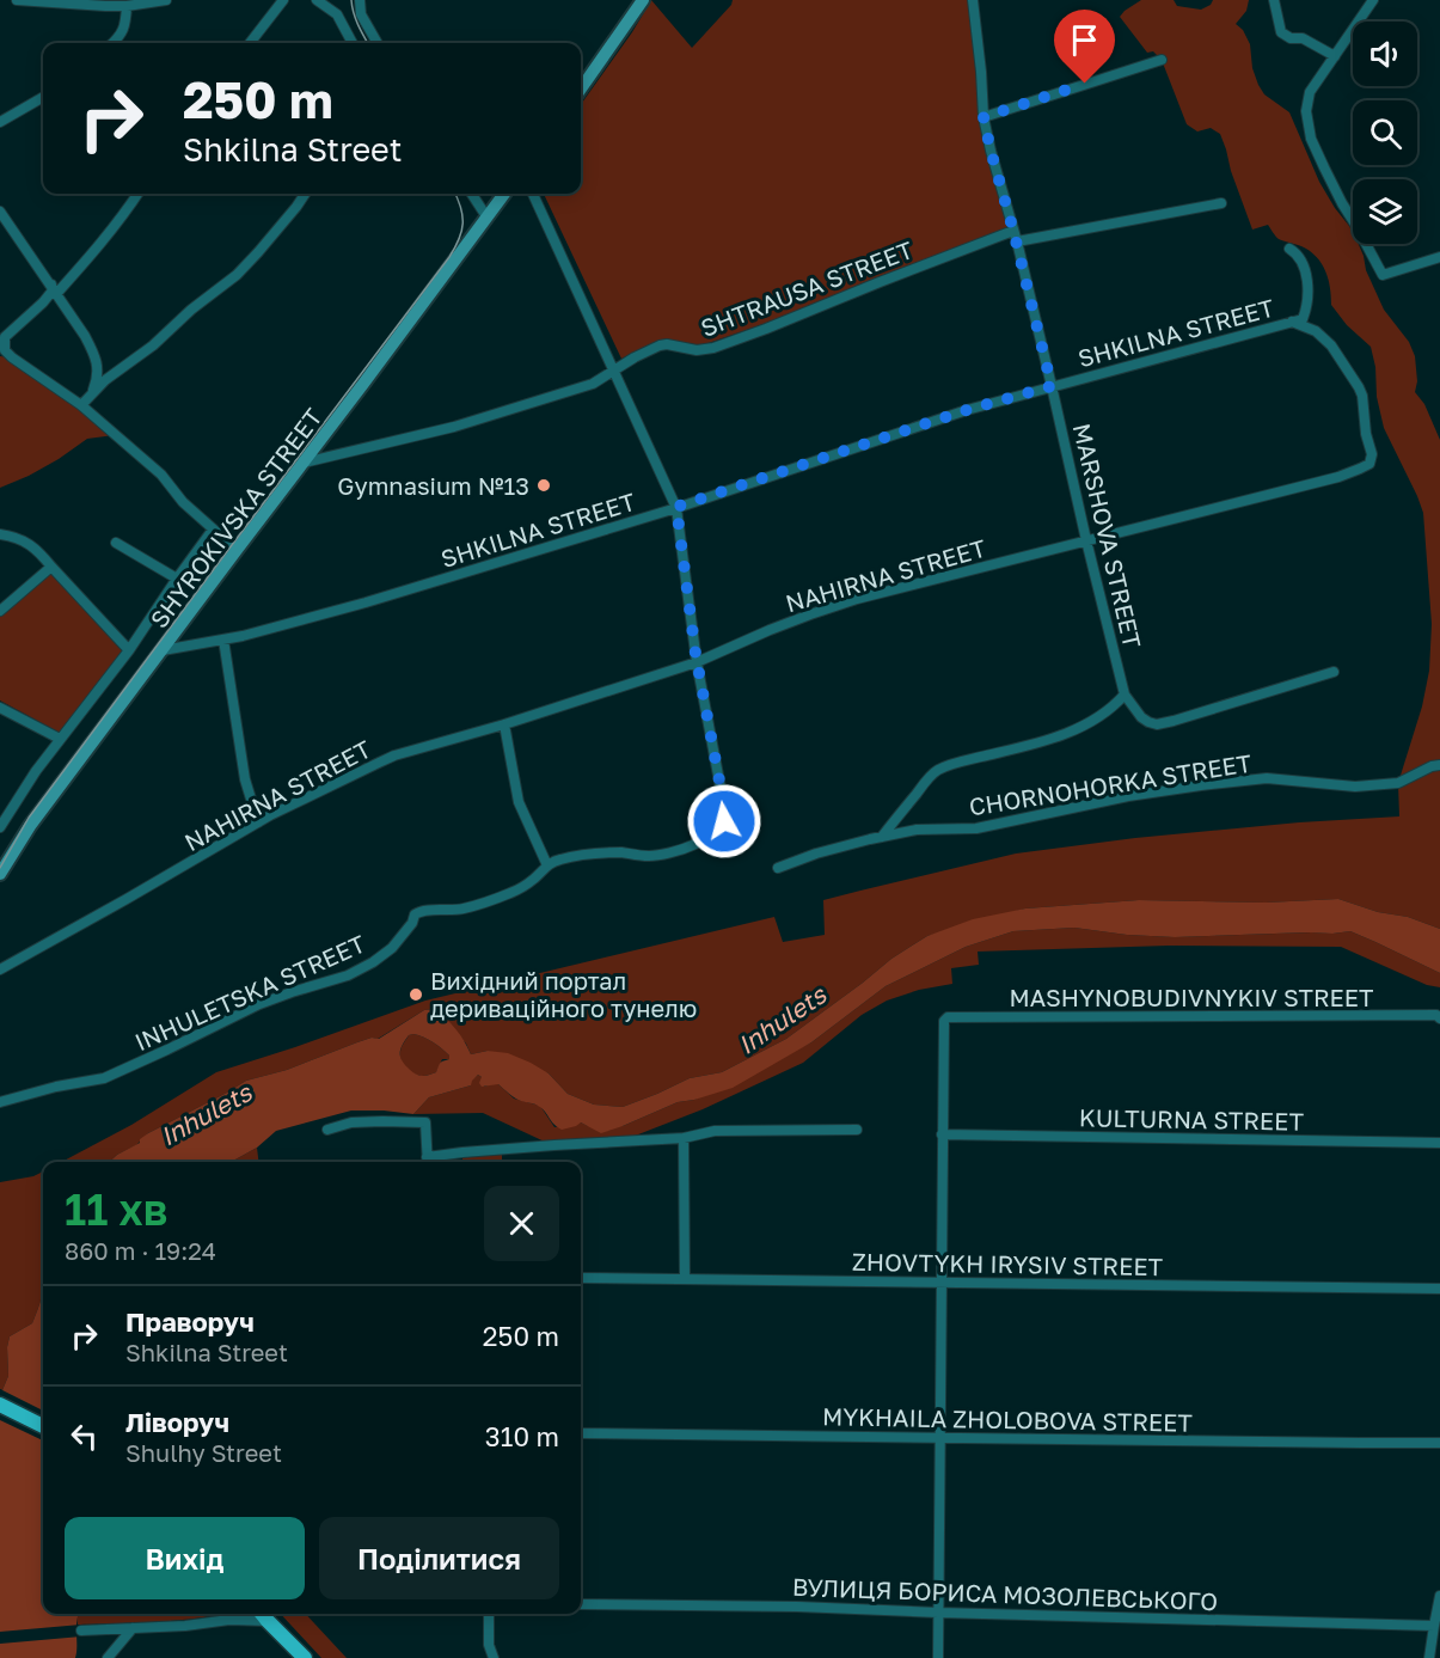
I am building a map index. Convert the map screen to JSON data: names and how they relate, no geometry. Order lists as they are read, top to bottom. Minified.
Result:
{"streets":{"main road":["SHYROKIVSKA STREET"],"street":["SHTRAUSA STREET","SHKILNA STREET","MARSHOVA STREET","NAHIRNA STREET","CHORNOHORKA STREET","INHULETSKA STREET","MASHYNOBUDIVNYKIV STREET","KULTURNA STREET","ZHOVTYKH IRYSIV STREET","MYKHAILA ZHOLOBOVA STREET","ВУЛИЦЯ БОРИСА МОЗОЛЕВСЬКОГО"]},"crossings":[["SHTRAUSA STREET","SHYROKIVSKA STREET"],["SHTRAUSA STREET","MARSHOVA STREET"],["SHKILNA STREET","SHYROKIVSKA STREET"],["SHKILNA STREET","MARSHOVA STREET"],["SHKILNA STREET","NAHIRNA STREET"],["MARSHOVA STREET","NAHIRNA STREET"],["NAHIRNA STREET","INHULETSKA STREET"],["MASHYNOBUDIVNYKIV STREET","KULTURNA STREET"]],"water":["Inhulets"],"places":["Gymnasium №13","Вихідний портал дериваційного тунелю"],"page":{"turn":["250 m","Shkilna Street"],"heading":["11 хв","860 m · 19:24"],"list":[{"name":"Праворуч","note":"Shkilna Street","value":"250 m"},{"name":"Ліворуч","note":"Shulhy Street","value":"310 m"}],"buttons":["Вихід","Поділитися"]}}
